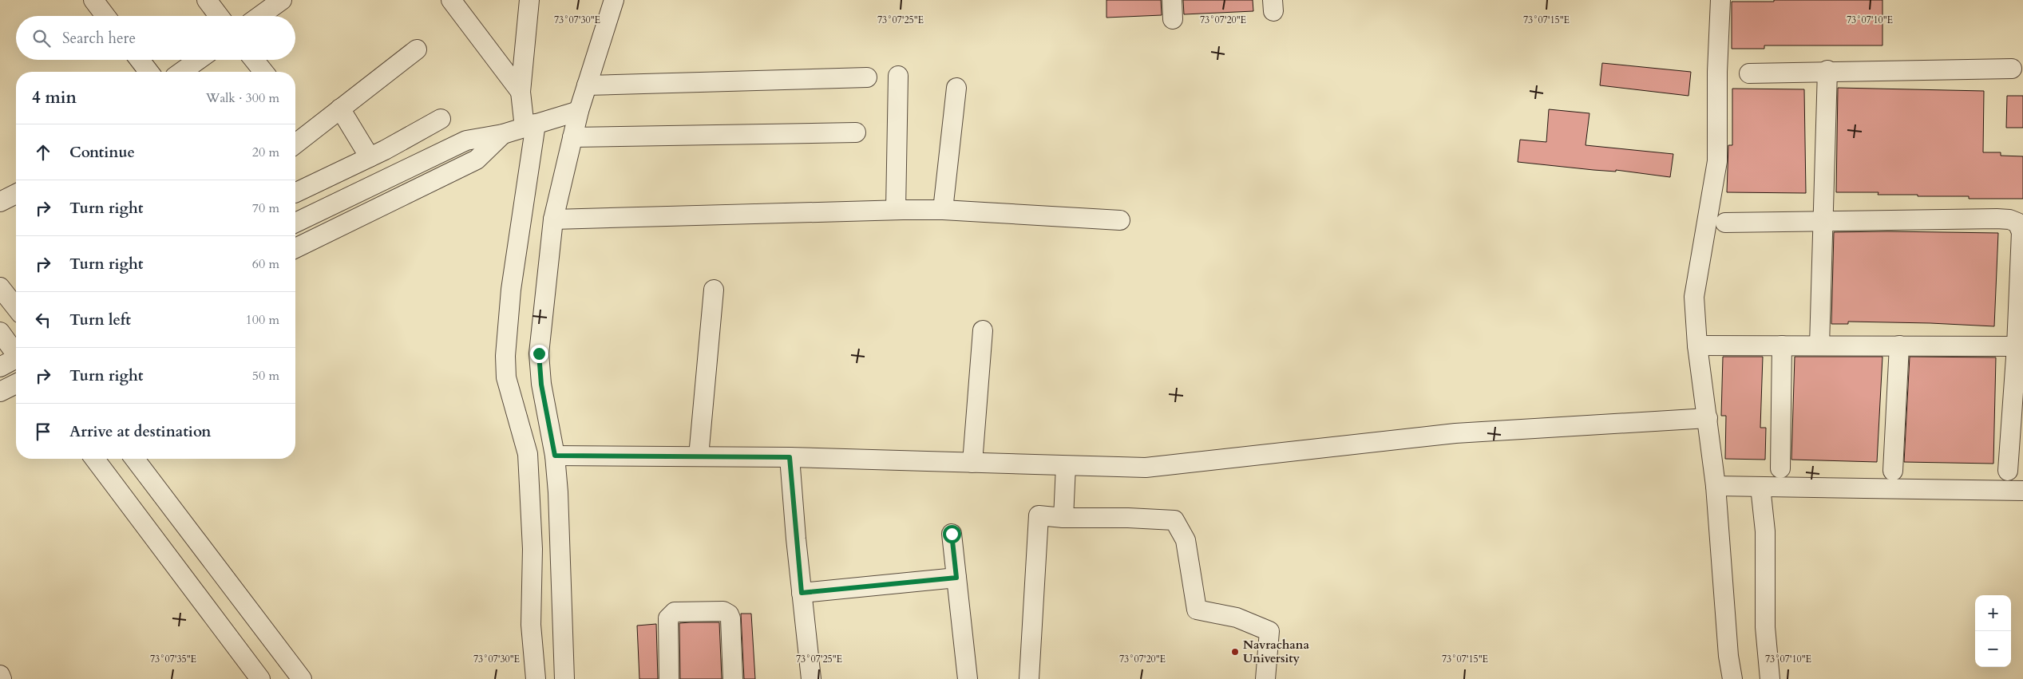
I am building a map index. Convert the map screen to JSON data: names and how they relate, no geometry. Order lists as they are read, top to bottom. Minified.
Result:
{"places":["Navrachana University"],"page":{"search":"Search here","heading":["4 min","Walk · 300 m"],"list":[["Continue","20 m"],["Turn right","70 m"],["Turn right","60 m"],["Turn left","100 m"],["Turn right","50 m"],"Arrive at destination"],"map_buttons":["+","−"]},"coordinates":["73°07'30\"E","73°07'25\"E","73°07'20\"E","73°07'15\"E","73°07'10\"E","73°07'35\"E"]}
